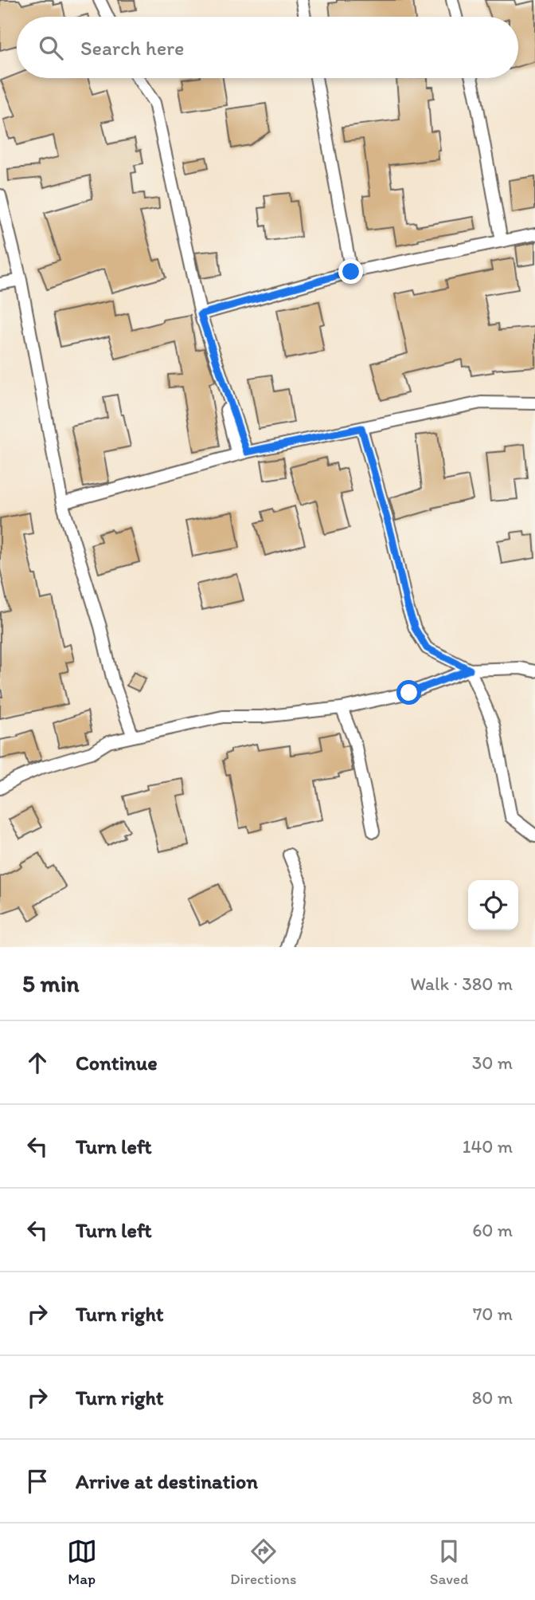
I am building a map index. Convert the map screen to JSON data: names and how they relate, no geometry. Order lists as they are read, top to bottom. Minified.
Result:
{"page":{"search":"Search here","heading":["5 min","Walk · 380 m"],"list":[["Continue","30 m"],["Turn left","140 m"],["Turn left","60 m"],["Turn right","70 m"],["Turn right","80 m"],"Arrive at destination"],"nav":["Map","Directions","Saved"]}}
